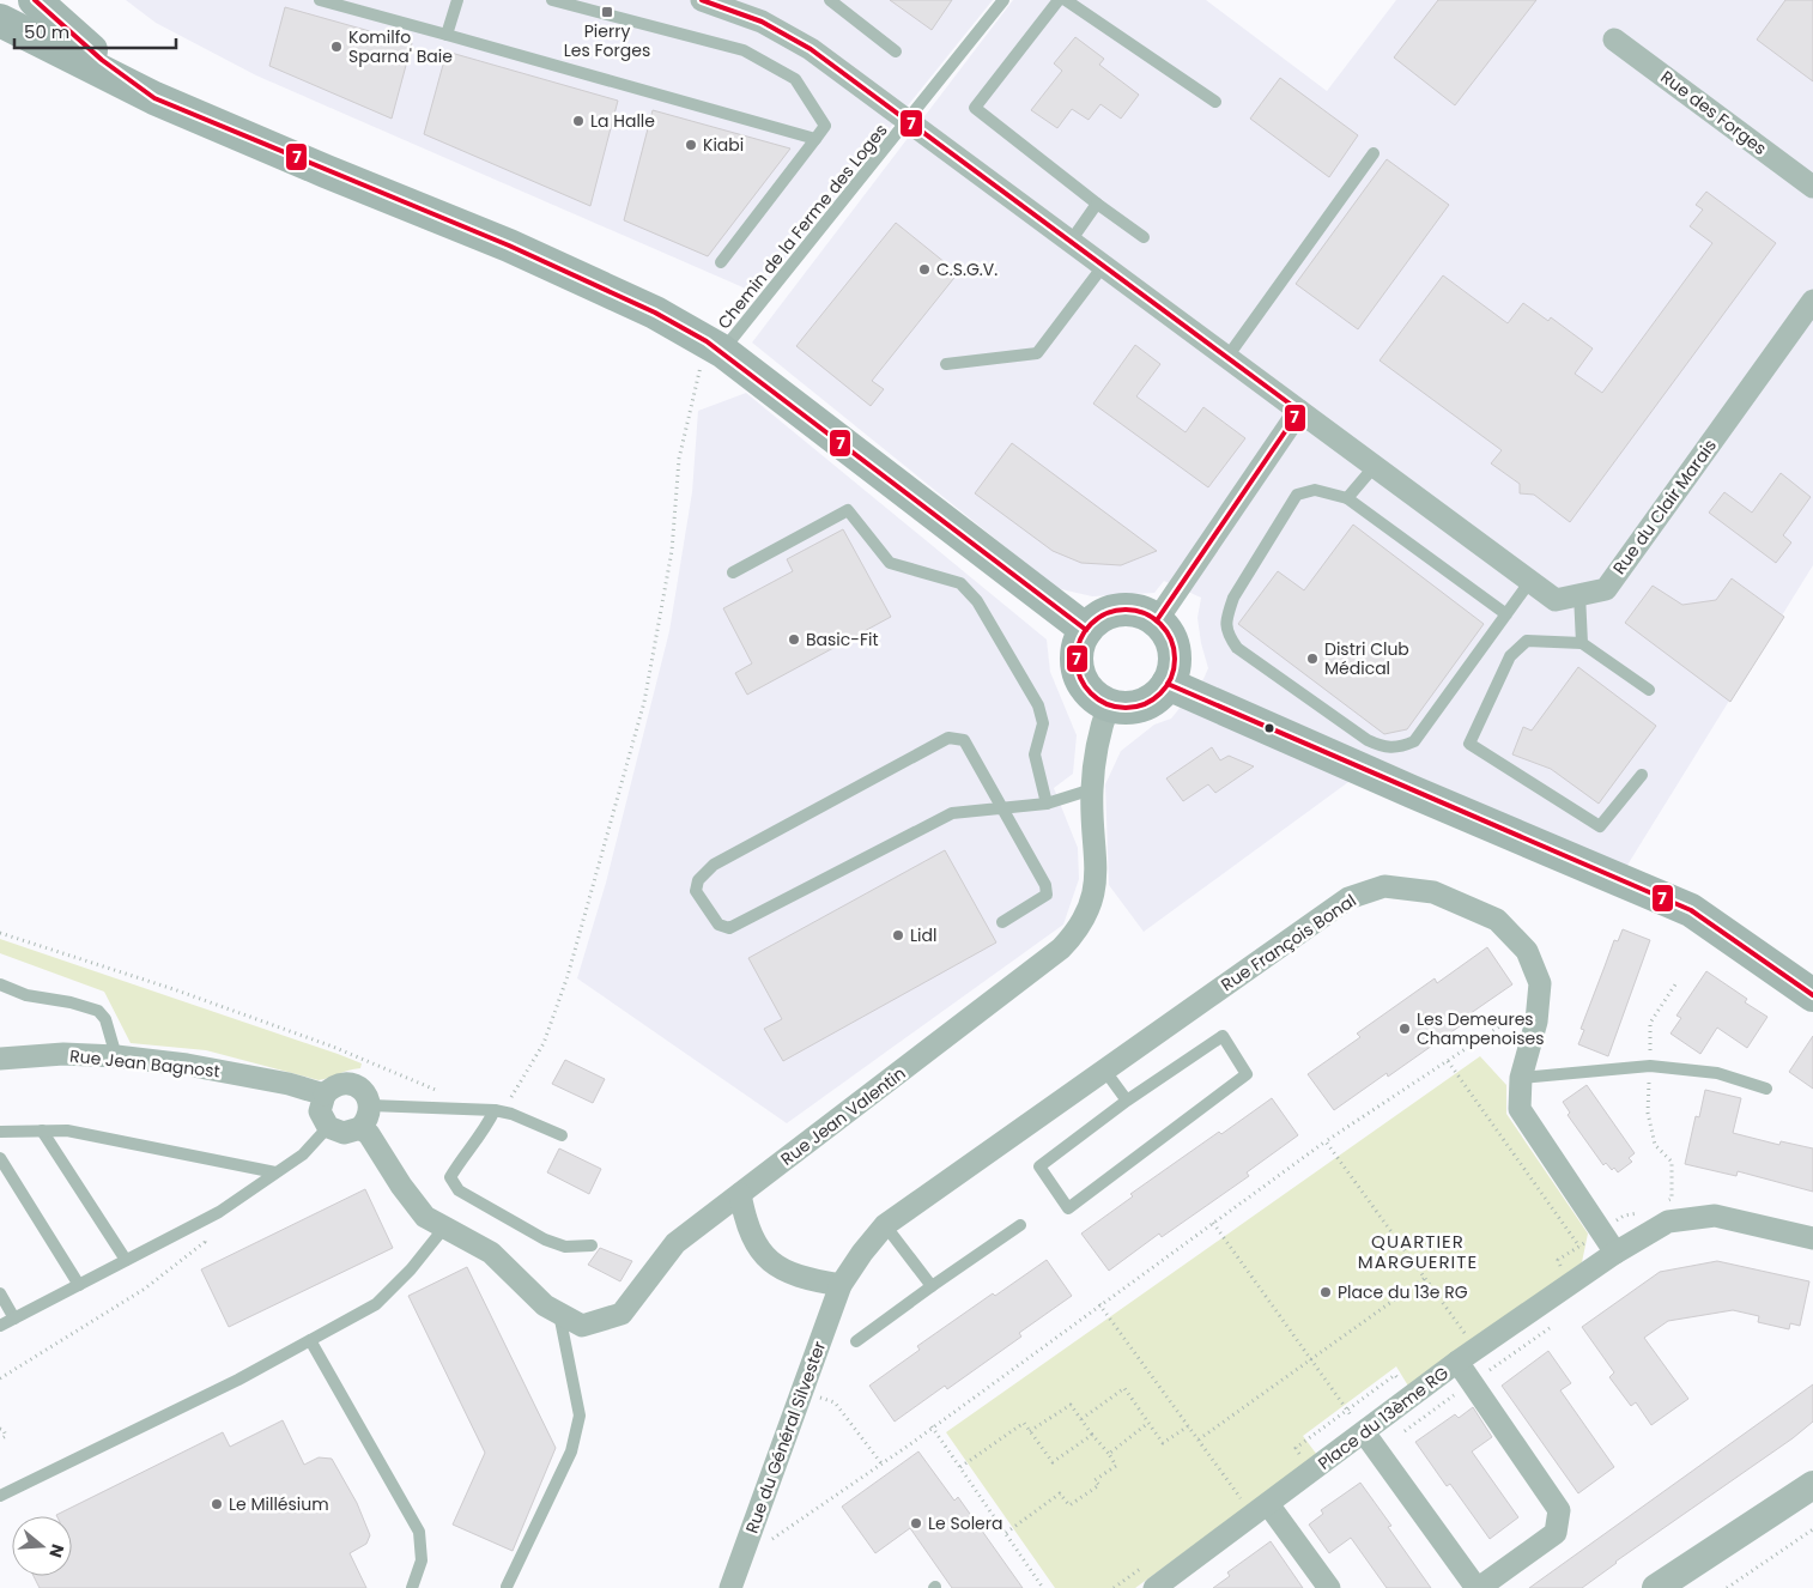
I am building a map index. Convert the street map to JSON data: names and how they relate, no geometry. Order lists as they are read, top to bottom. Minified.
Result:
{"streets":{"street":["Rue des Forges","Rue du Clair Marais","Rue François Bonal","Rue Jean Bagnost","Rue Jean Valentin","Place du 13ème RG","Rue du Général Silvester"],"lane":["Chemin de la Ferme des Loges"]},"crossings":[["Chemin de la Ferme des Loges","Rue du Clair Marais"],["Rue François Bonal","Place du 13ème RG"],["Rue François Bonal","Rue du Général Silvester"]],"districts":["QUARTIER MARGUERITE"],"places":{"transit":["Pierry Les Forges"],"other":["Komilfo Sparna' Baie","La Halle","Kiabi","C.S.G.V.","Basic-Fit","Distri Club Médical","Lidl","Les Demeures Champenoises","Place du 13e RG","Le Millésium","Le Solera"]},"lines":["transit line 7"],"scale_bar":"50 m","north":"right"}
